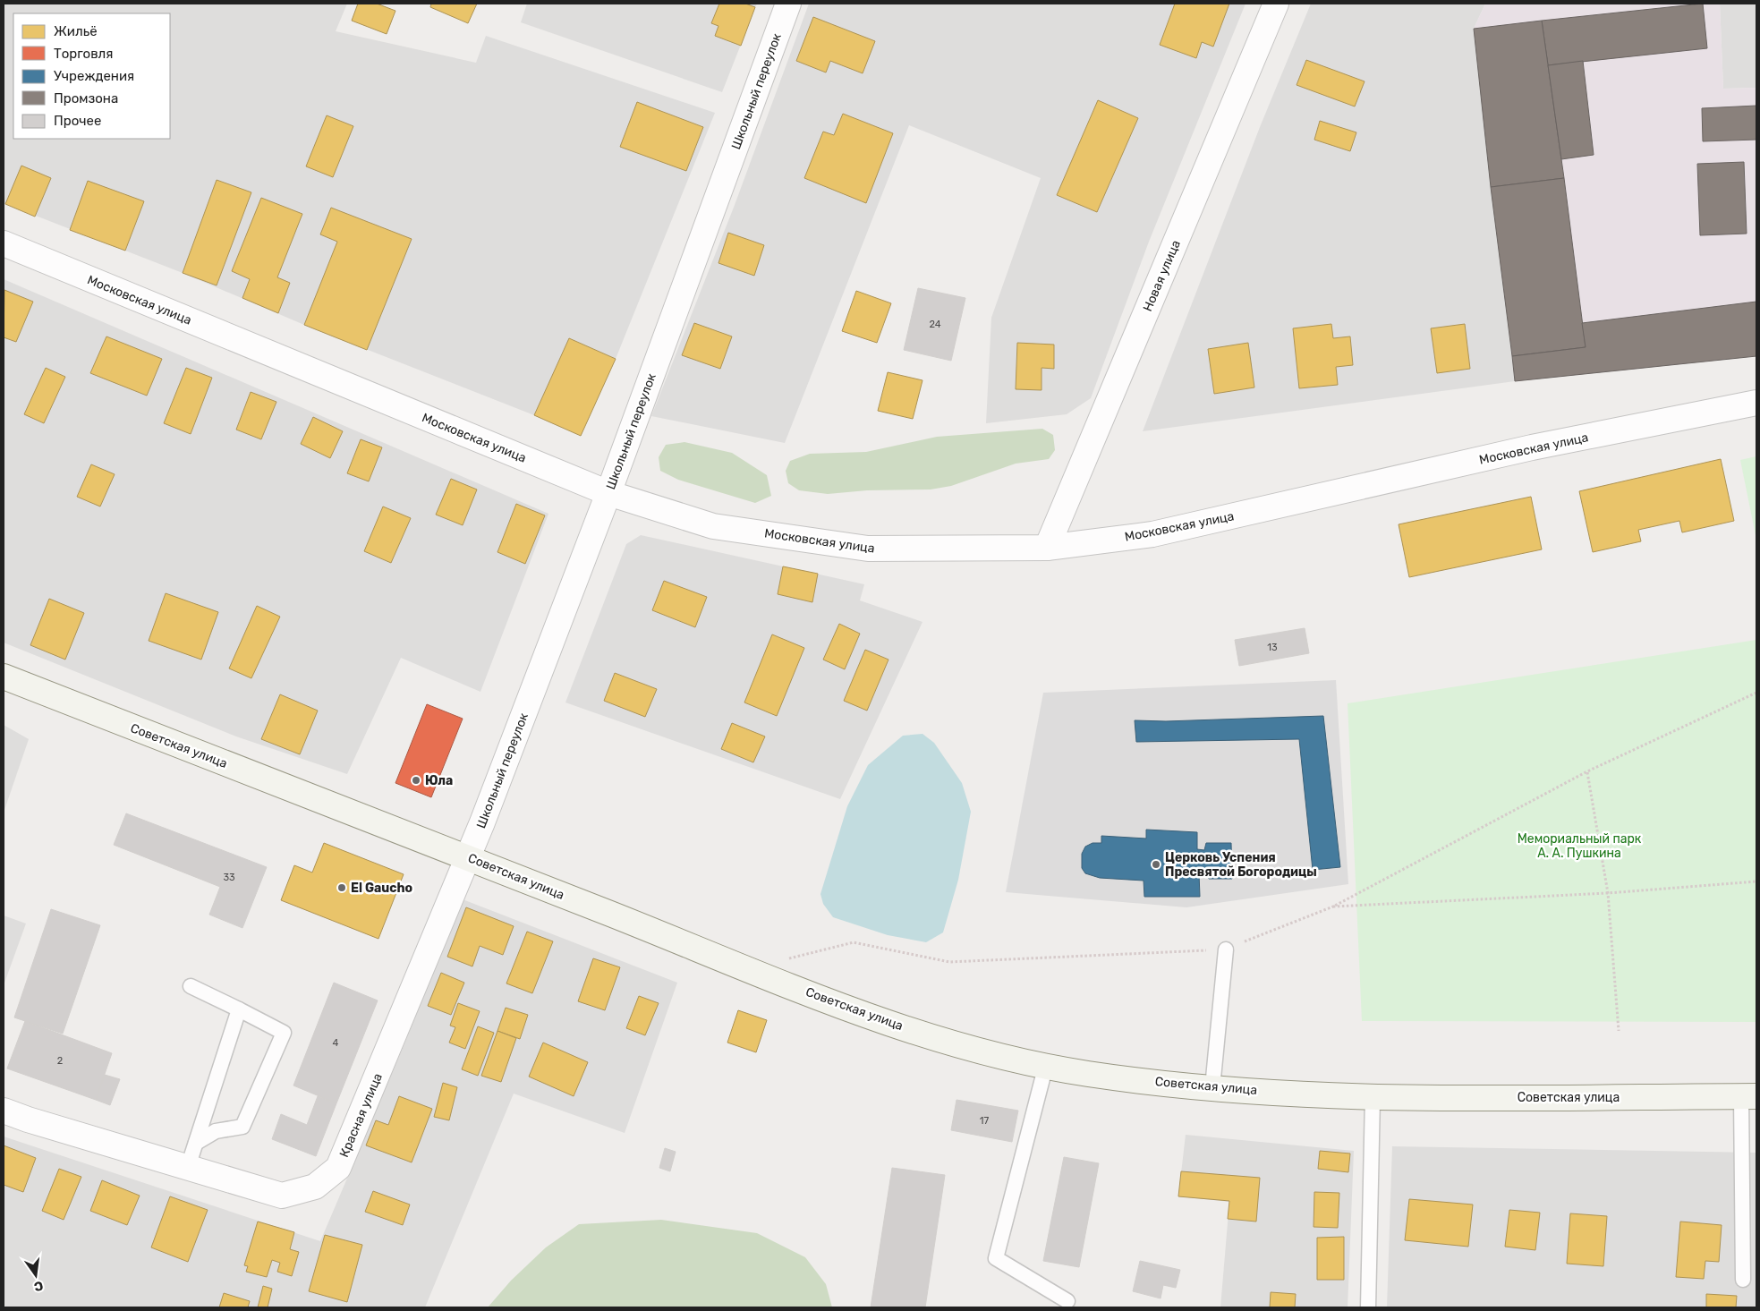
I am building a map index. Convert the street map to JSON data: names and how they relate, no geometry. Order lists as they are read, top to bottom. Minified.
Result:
{"streets":{"main road":["Советская улица"],"street":["Школьный переулок","Новая улица","Московская улица","Красная улица"]},"crossings":[["Школьный переулок","Московская улица"],["Школьный переулок","Советская улица"],["Школьный переулок","Красная улица"],["Новая улица","Московская улица"],["Советская улица","Красная улица"]],"parks":["Мемориальный парк А. А. Пушкина"],"places":["Юла","Церковь Успения Пресвятой Богородицы","El Gaucho"],"house_numbers":["24","13","33","4","2","17"],"legend":["Жильё","Торговля","Учреждения","Промзона","Прочее"],"north":"bottom"}
